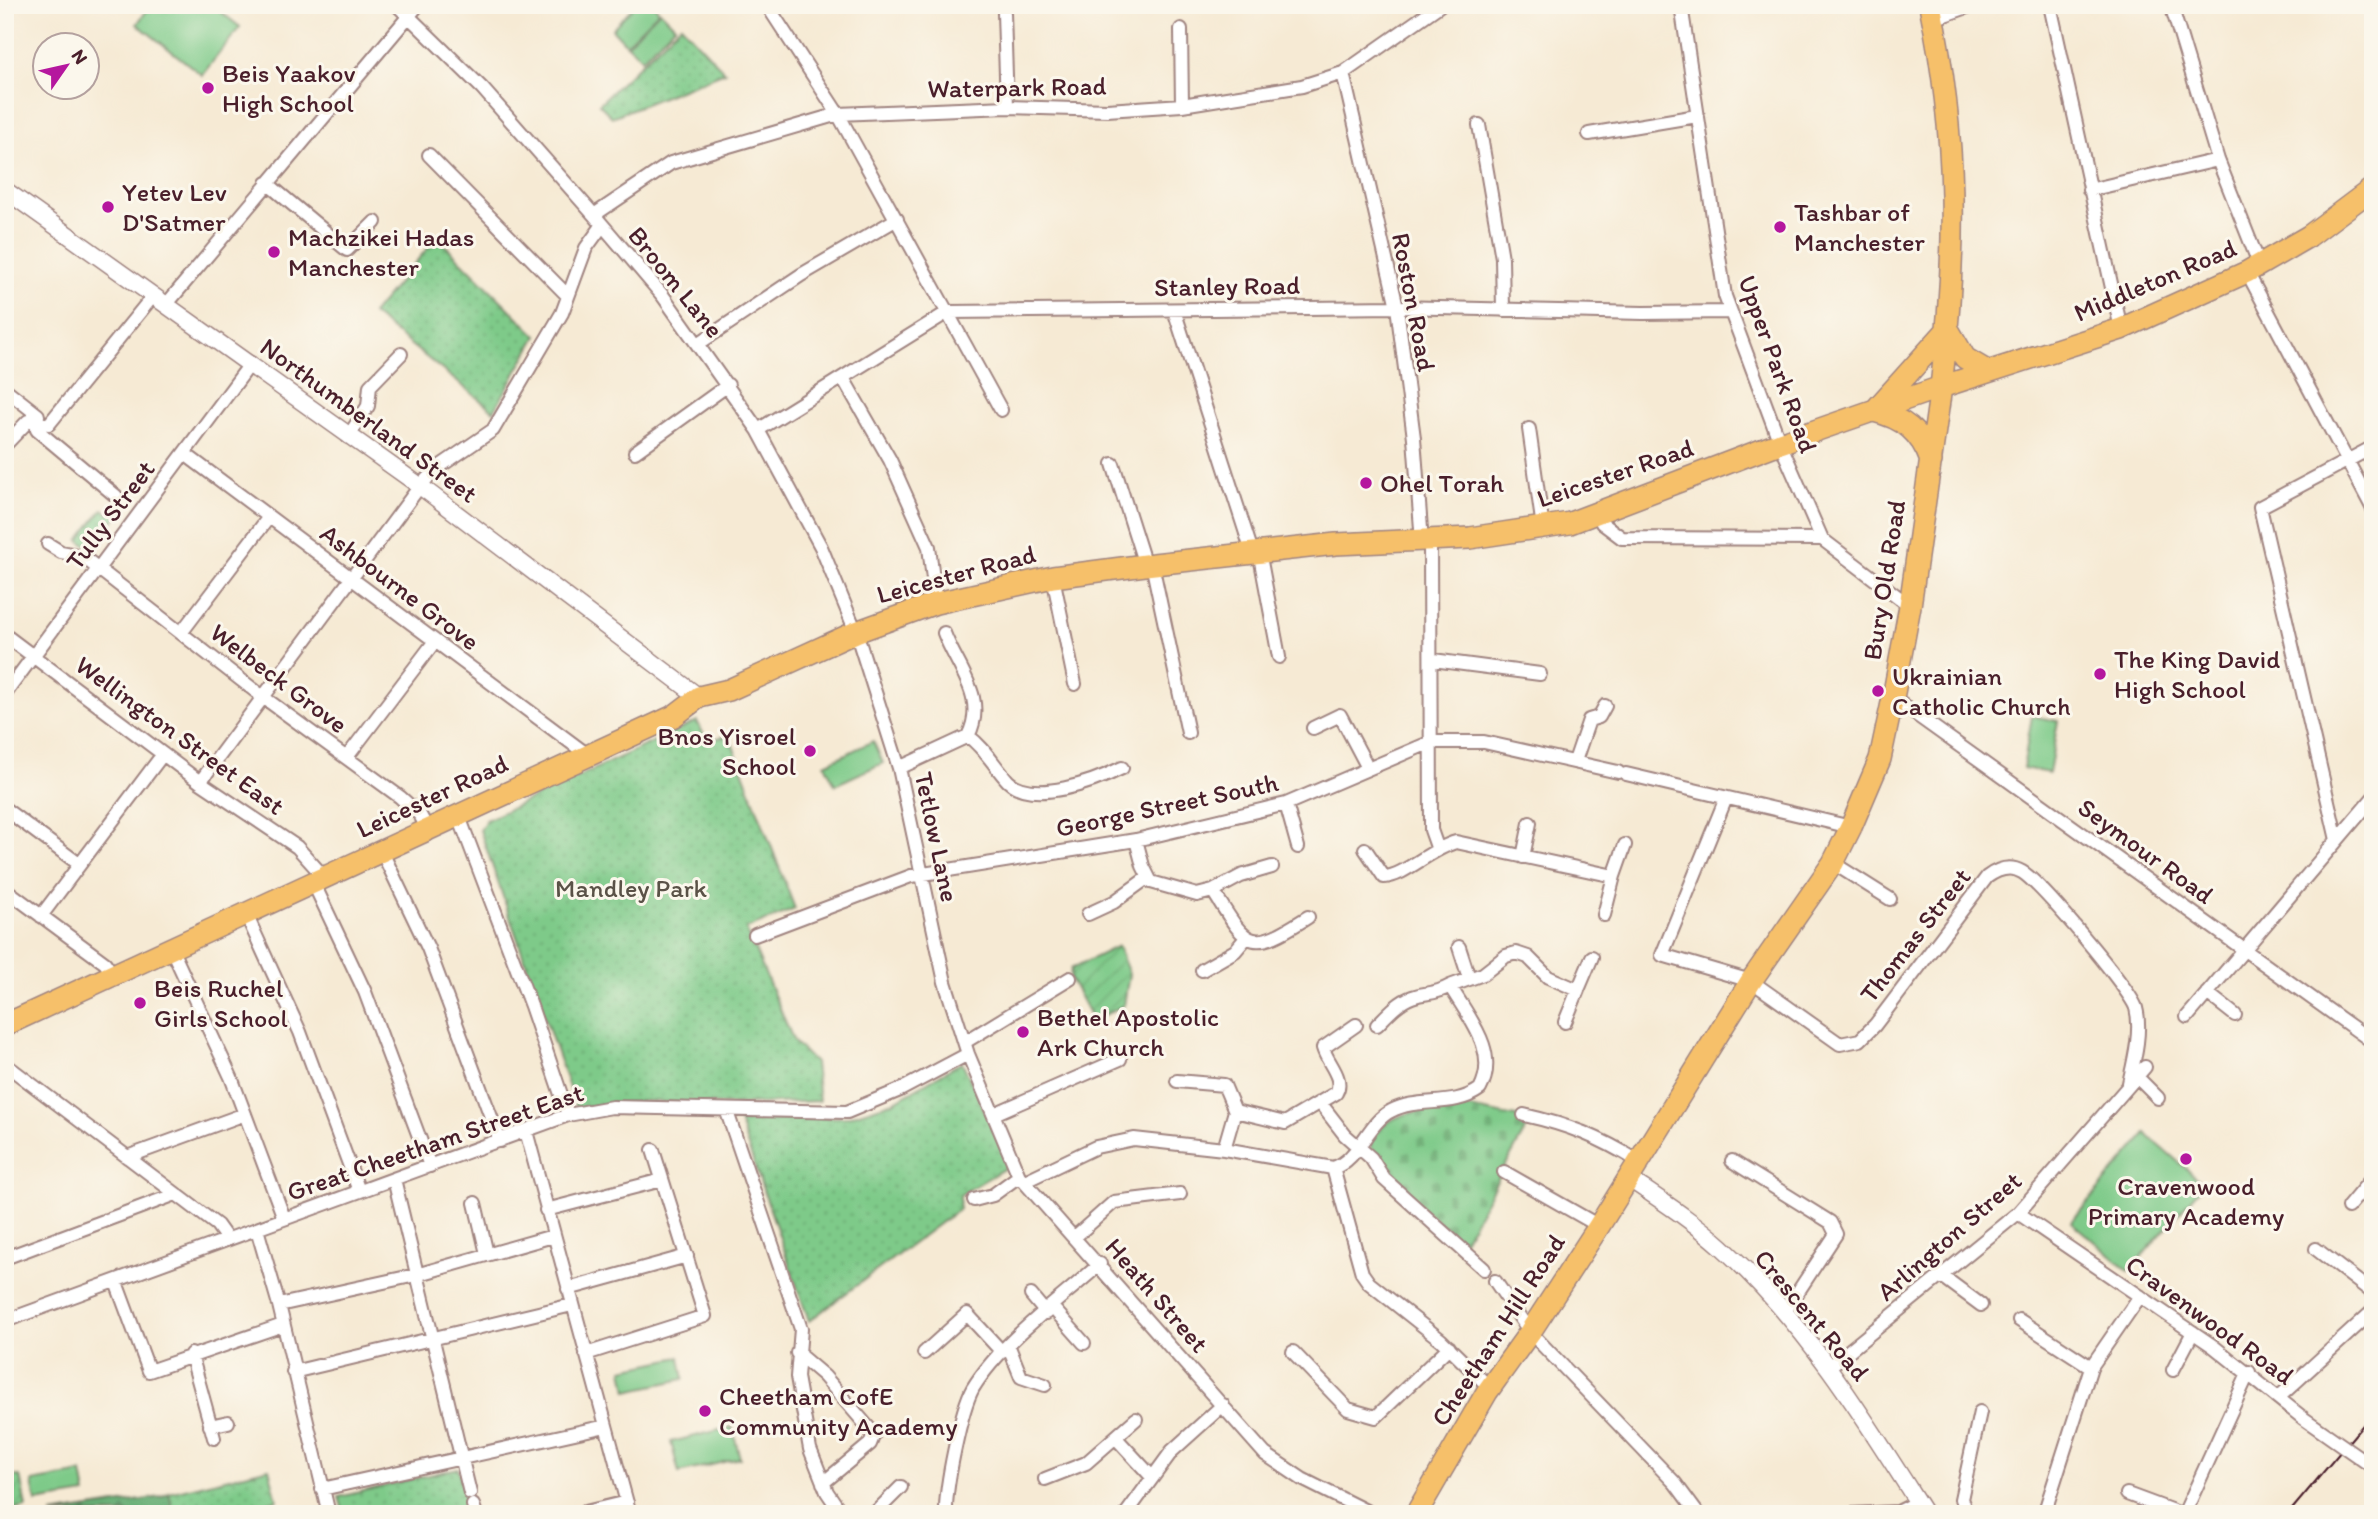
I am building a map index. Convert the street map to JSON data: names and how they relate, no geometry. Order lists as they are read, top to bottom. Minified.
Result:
{"streets":{"main road":["Middleton Road","Leicester Road","Bury Old Road","Cheetham Hill Road"],"street":["Waterpark Road","Broom Lane","Stanley Road","Roston Road","Upper Park Road","Northumberland Street","Tully Street","Ashbourne Grove","Welbeck Grove","Wellington Street East","George Street South","Tetlow Lane","Seymour Road","Thomas Street","Great Cheetham Street East","Arlington Street","Heath Street","Crescent Road","Cravenwood Road"]},"crossings":[["Waterpark Road","Broom Lane"],["Waterpark Road","Roston Road"],["Middleton Road","Leicester Road"],["Middleton Road","Bury Old Road"],["Broom Lane","Leicester Road"],["Broom Lane","Tetlow Lane"],["Stanley Road","Roston Road"],["Stanley Road","Upper Park Road"],["Roston Road","Leicester Road"],["Roston Road","George Street South"],["Upper Park Road","Leicester Road"],["Upper Park Road","Bury Old Road"],["Northumberland Street","Leicester Road"],["Northumberland Street","Tully Street"],["Leicester Road","Bury Old Road"],["Leicester Road","Ashbourne Grove"],["Leicester Road","Welbeck Grove"],["Leicester Road","Wellington Street East"],["Leicester Road","Tetlow Lane"],["Tully Street","Ashbourne Grove"],["Tully Street","Welbeck Grove"],["Tully Street","Wellington Street East"],["Bury Old Road","George Street South"],["Bury Old Road","Seymour Road"],["Bury Old Road","Thomas Street"],["Bury Old Road","Crescent Road"],["Bury Old Road","Cheetham Hill Road"],["Wellington Street East","Great Cheetham Street East"],["George Street South","Tetlow Lane"],["George Street South","Thomas Street"],["Tetlow Lane","Great Cheetham Street East"],["Tetlow Lane","Heath Street"],["Thomas Street","Arlington Street"],["Great Cheetham Street East","Heath Street"],["Arlington Street","Crescent Road"],["Arlington Street","Cravenwood Road"],["Crescent Road","Cheetham Hill Road"]],"parks":["Mandley Park"],"places":["Beis Yaakov High School","Yetev Lev D'Satmer","Tashbar of Manchester","Machzikei Hadas Manchester","Ohel Torah","The King David High School","Ukrainian Catholic Church","Bnos Yisroel School","Beis Ruchel Girls School","Bethel Apostolic Ark Church","Cravenwood Primary Academy","Cheetham CofE Community Academy"],"north":"top right"}
